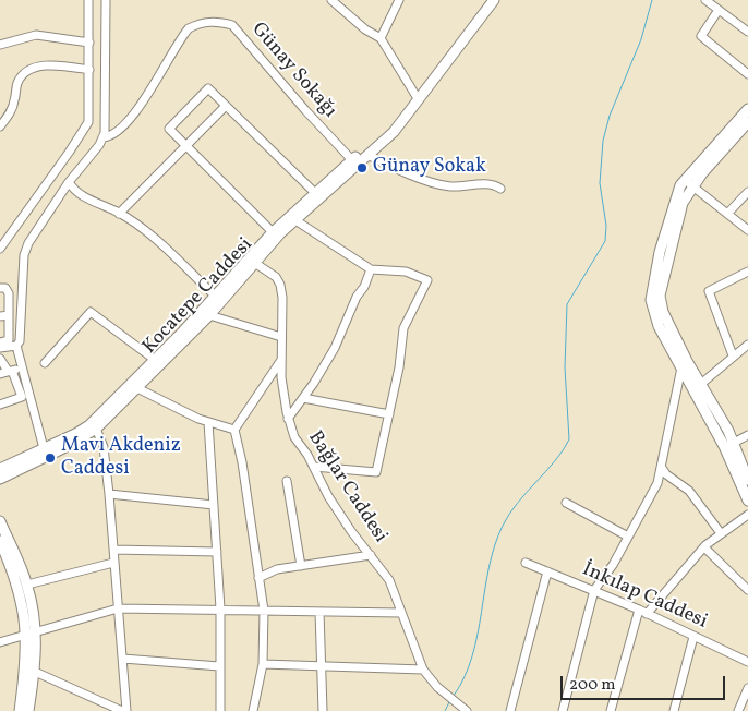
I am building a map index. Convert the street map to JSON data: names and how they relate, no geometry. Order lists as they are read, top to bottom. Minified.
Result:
{"streets":{"main road":["Kocatepe Caddesi"],"street":["Günay Sokağı","Bağlar Caddesi","İnkılap Caddesi"]},"crossings":[["Günay Sokağı","Kocatepe Caddesi"],["Kocatepe Caddesi","Bağlar Caddesi"]],"places":["Günay Sokak","Mavi Akdeniz Caddesi"],"scale_bar":"200 m"}
